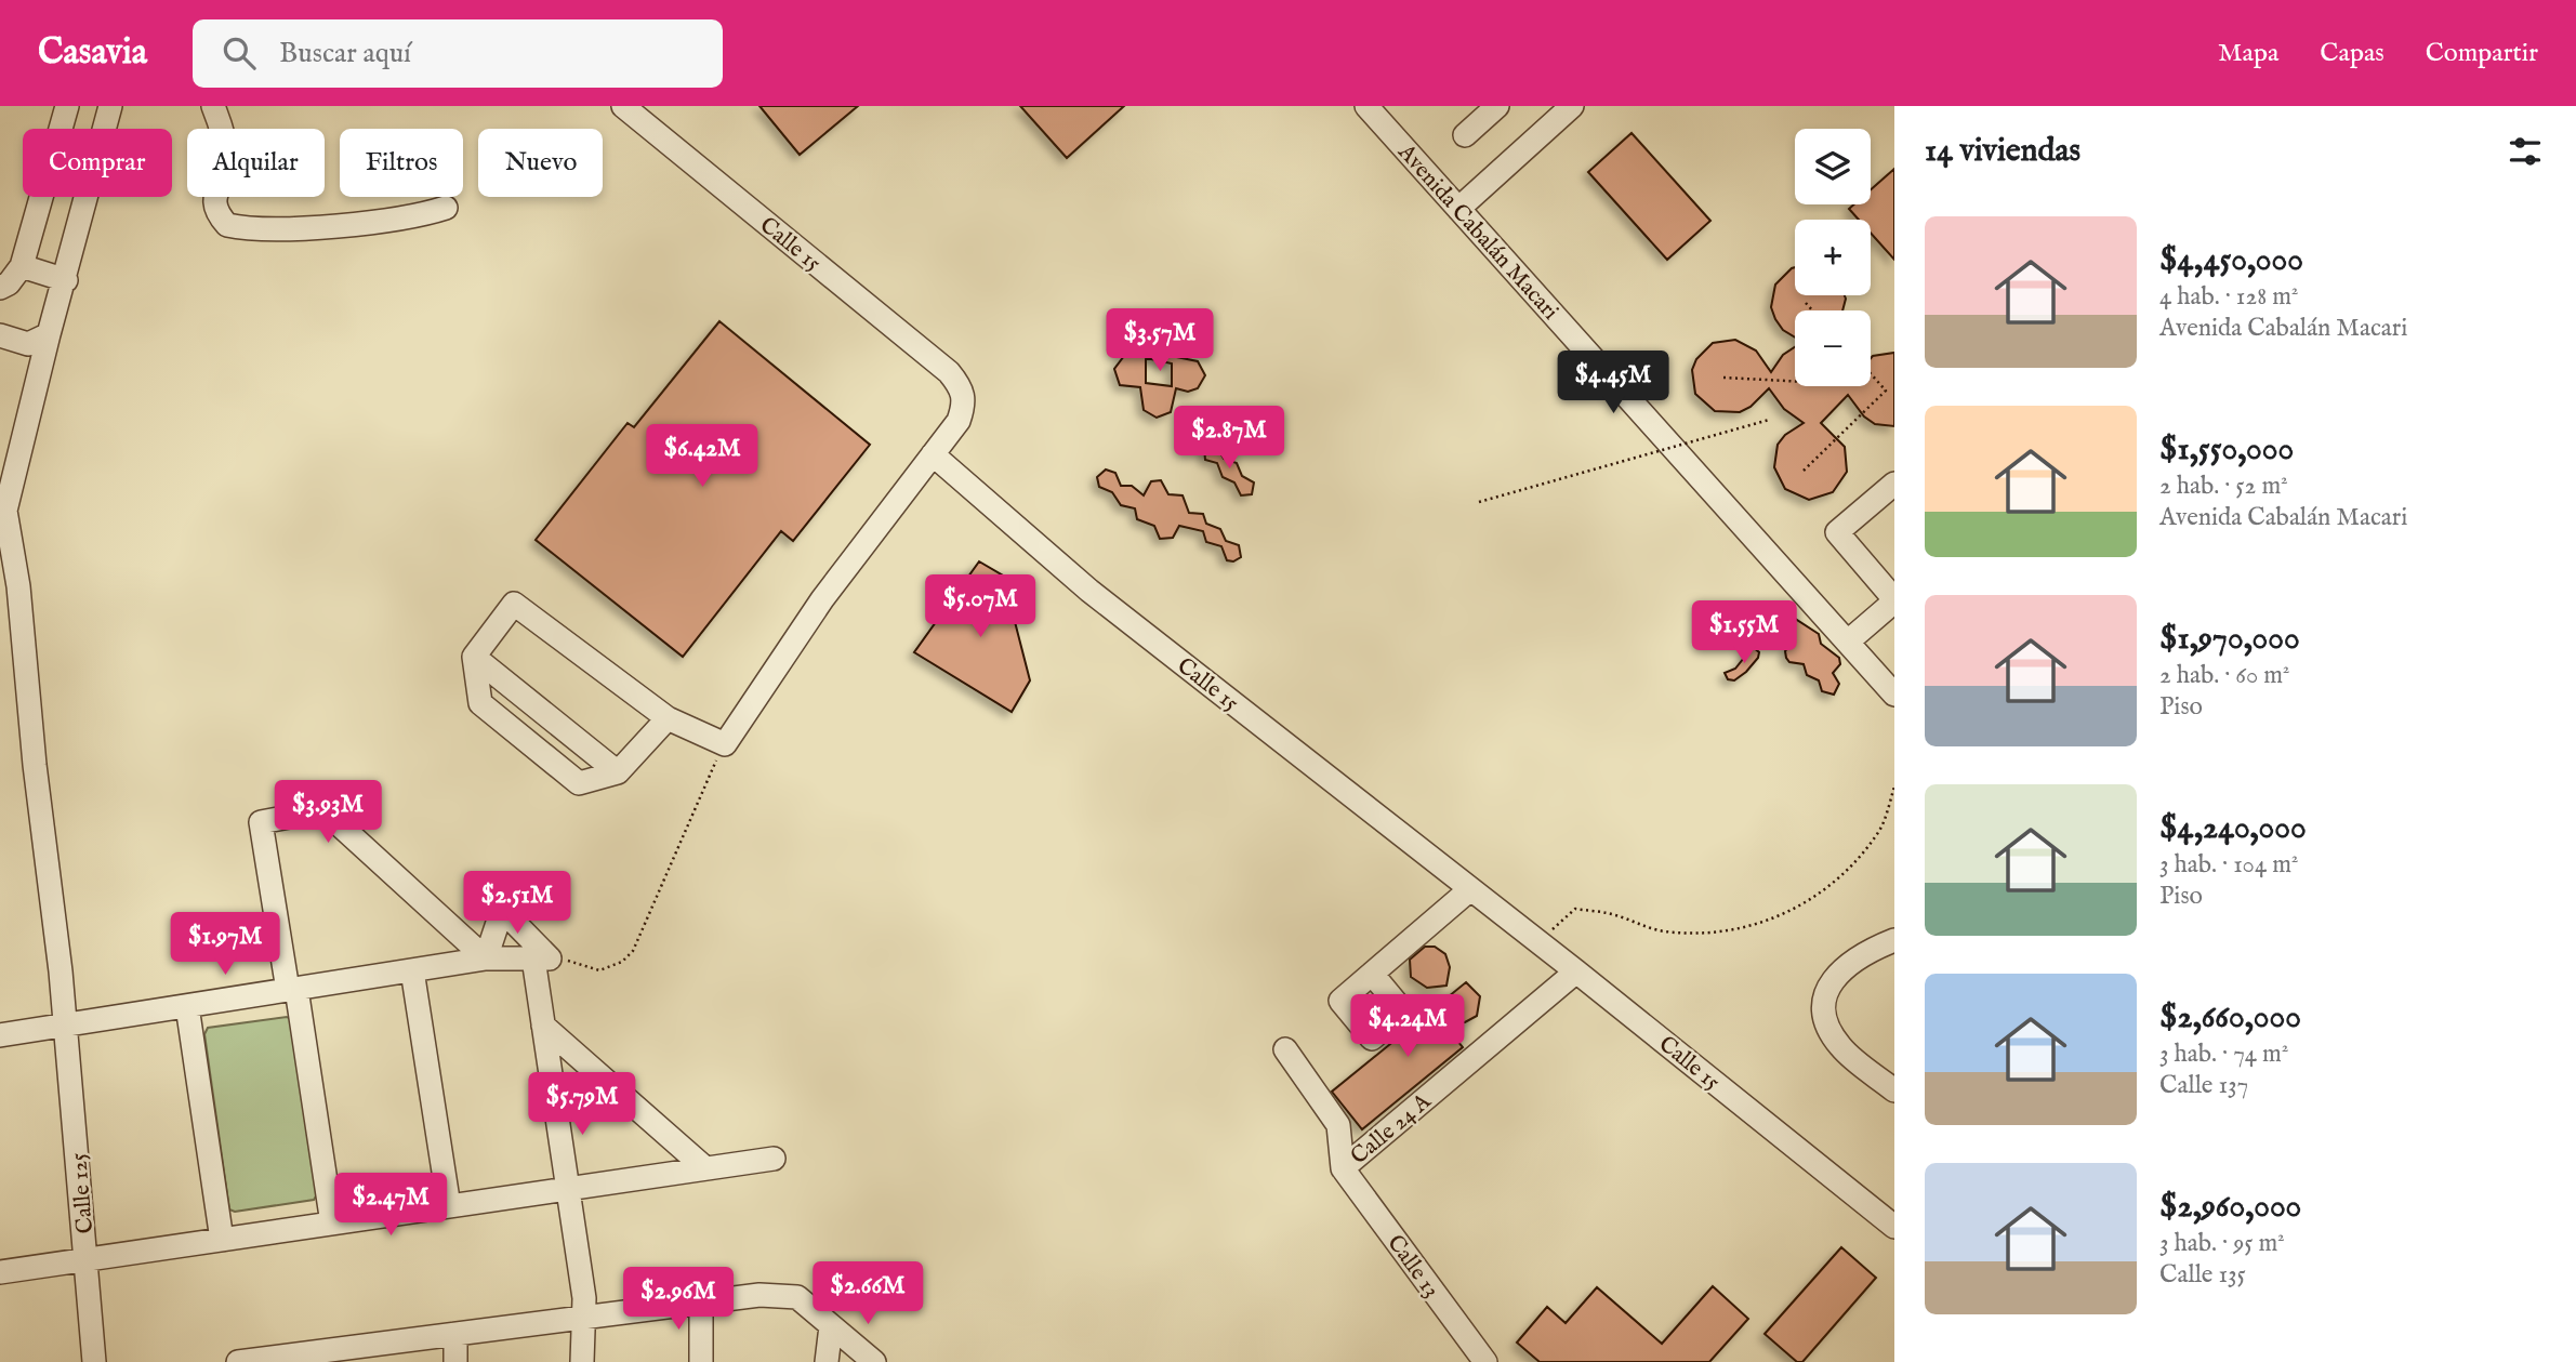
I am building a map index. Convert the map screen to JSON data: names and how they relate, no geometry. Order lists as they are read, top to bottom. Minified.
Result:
{"streets":{"street":["Avenida Cabalán Macari","Calle 15","Calle 24 A","Calle 125","Calle 13"]},"crossings":[["Calle 15","Calle 24 A"],["Calle 24 A","Calle 13"]],"page":{"header":"Casavia","search":"Buscar aquí","nav":["Mapa","Capas","Compartir"],"heading":"14 viviendas","map_buttons":["+","−"],"chip":["Comprar","Alquilar","Filtros","Nuevo"],"list":[{"name":"$4,450,000","note":"4 hab. · 128 m² · Avenida Cabalán Macari"},{"name":"$1,550,000","note":"2 hab. · 52 m² · Avenida Cabalán Macari"},{"name":"$1,970,000","note":"2 hab. · 60 m² · Piso"},{"name":"$4,240,000","note":"3 hab. · 104 m² · Piso"},{"name":"$2,660,000","note":"3 hab. · 74 m² · Calle 137"},{"name":"$2,960,000","note":"3 hab. · 95 m² · Calle 135"}],"price":["$3.57M","$4.45M","$2.87M","$6.42M","$5.07M","$1.55M","$3.93M","$2.51M","$1.97M","$4.24M","$5.79M","$2.47M","$2.66M","$2.96M"]}}
